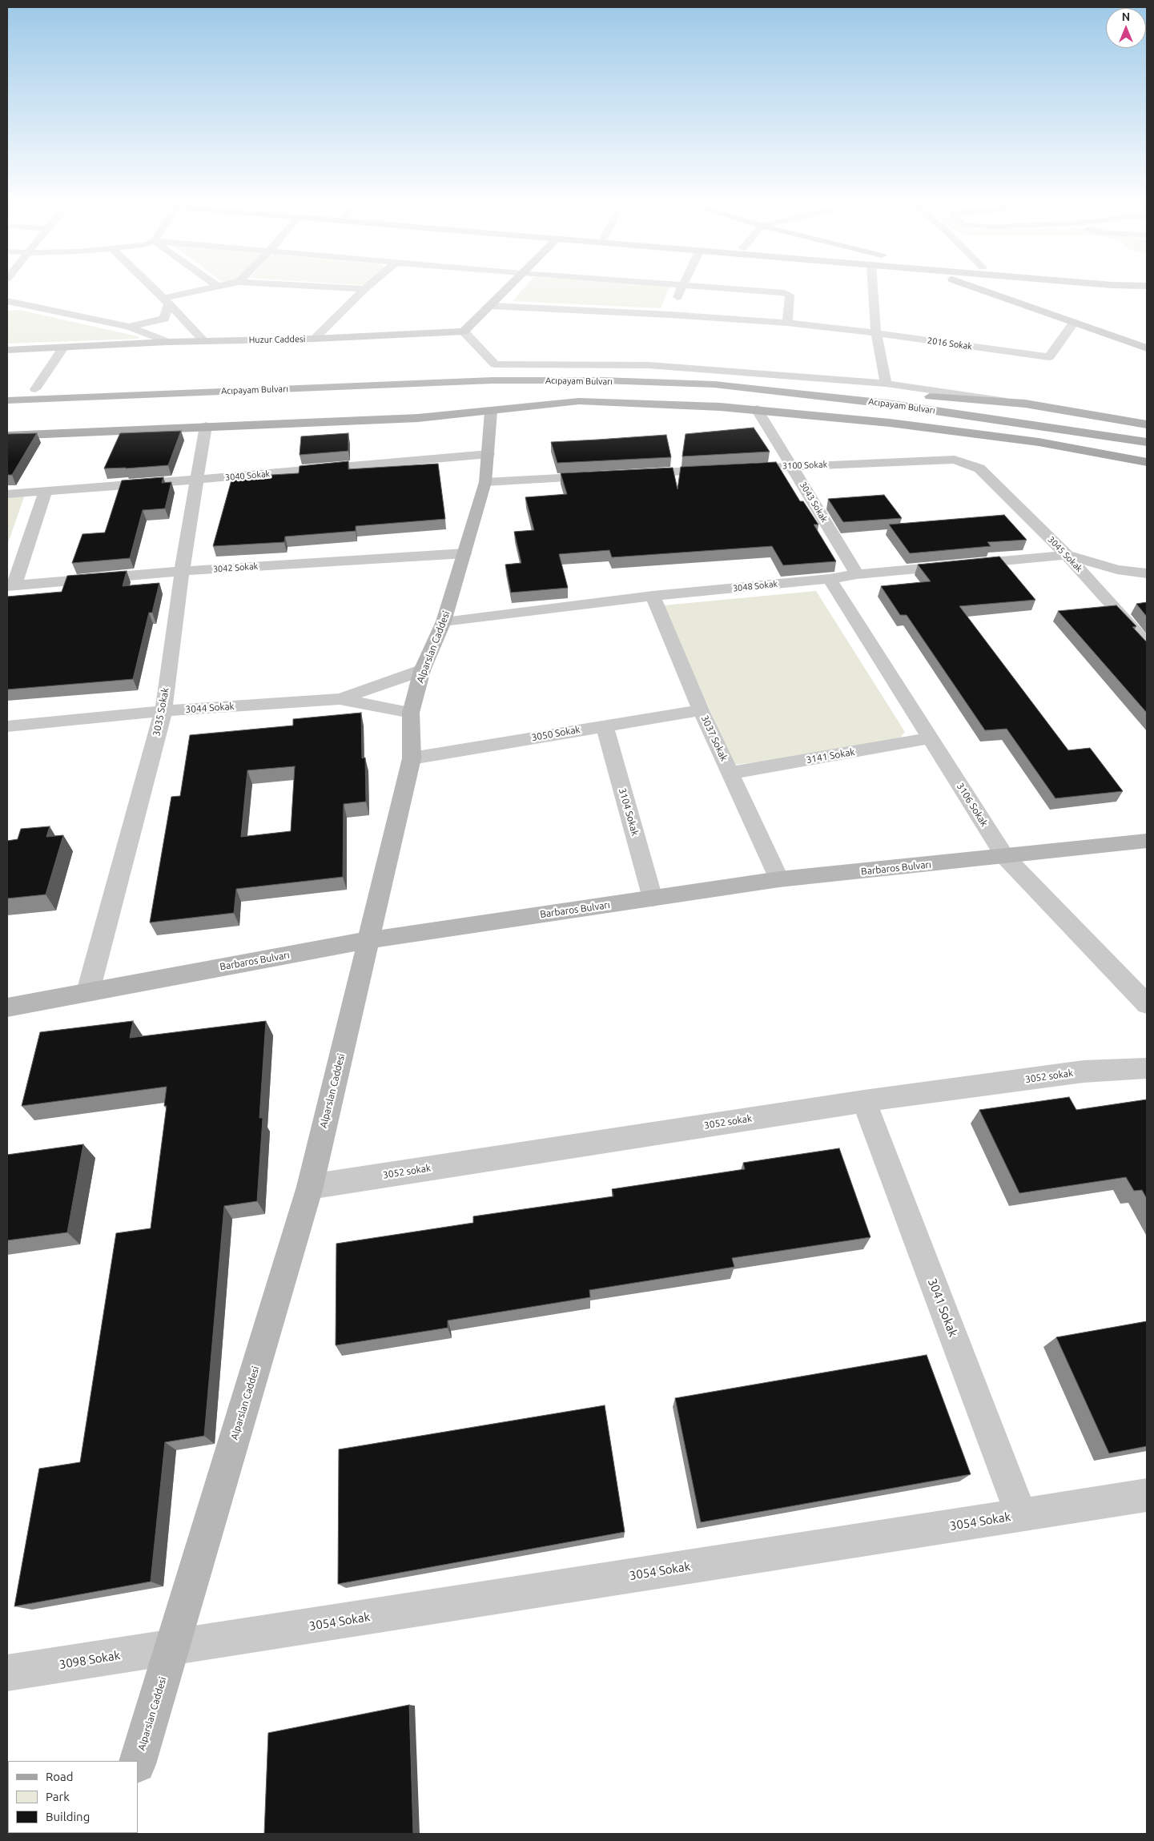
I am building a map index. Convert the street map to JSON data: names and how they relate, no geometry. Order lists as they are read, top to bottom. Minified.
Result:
{"streets":{"main road":["Acıpayam Bulvarı"],"street":["Huzur Caddesi","2016 Sokak","3100 Sokak","3040 Sokak","3043 Sokak","3045 Sokak","3042 Sokak","3048 Sokak","Alparslan Caddesi","3044 Sokak","3035 Sokak","3050 Sokak","3037 Sokak","3141 Sokak","3106 Sokak","3104 Sokak","Barbaros Bulvarı","3052 sokak","3041 Sokak","3054 Sokak","3098 Sokak"]},"crossings":[["3100 Sokak","3043 Sokak"],["3100 Sokak","3045 Sokak"],["3040 Sokak","Alparslan Caddesi"],["3040 Sokak","3035 Sokak"],["3043 Sokak","3048 Sokak"],["3045 Sokak","3048 Sokak"],["3042 Sokak","Alparslan Caddesi"],["3042 Sokak","3035 Sokak"],["3048 Sokak","Alparslan Caddesi"],["3048 Sokak","3037 Sokak"],["3048 Sokak","3106 Sokak"],["Alparslan Caddesi","3044 Sokak"],["Alparslan Caddesi","3050 Sokak"],["Alparslan Caddesi","Barbaros Bulvarı"],["Alparslan Caddesi","3052 sokak"],["Alparslan Caddesi","3054 Sokak"],["Alparslan Caddesi","3098 Sokak"],["3044 Sokak","3035 Sokak"],["3035 Sokak","Barbaros Bulvarı"],["3050 Sokak","3037 Sokak"],["3050 Sokak","3104 Sokak"],["3037 Sokak","3141 Sokak"],["3037 Sokak","Barbaros Bulvarı"],["3141 Sokak","3106 Sokak"],["3106 Sokak","Barbaros Bulvarı"],["3104 Sokak","Barbaros Bulvarı"],["3052 sokak","3041 Sokak"],["3041 Sokak","3054 Sokak"],["3054 Sokak","3098 Sokak"]],"legend":["Road","Park","Building"],"north":"top"}
